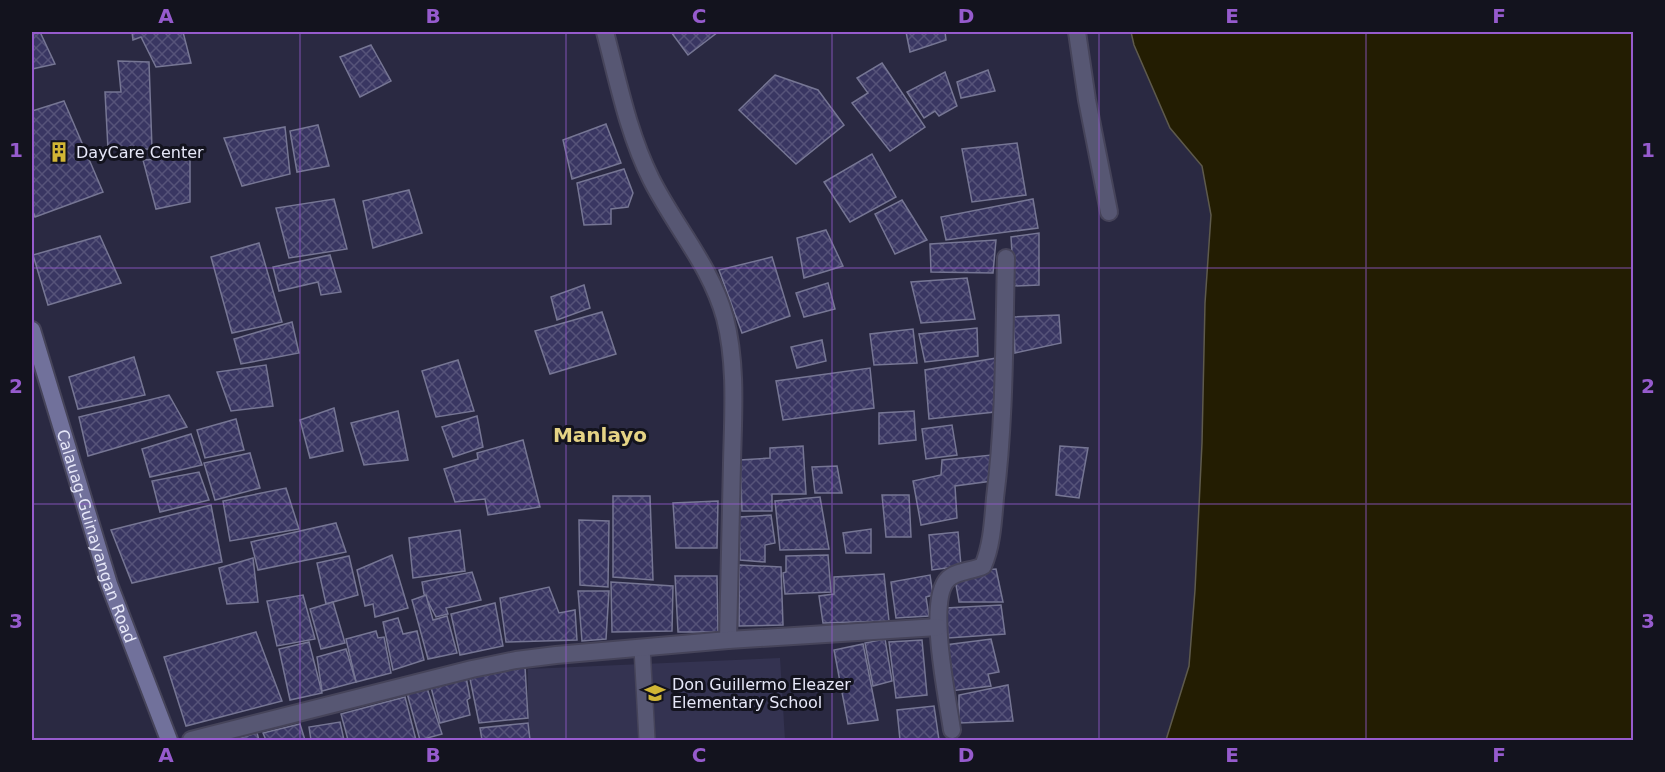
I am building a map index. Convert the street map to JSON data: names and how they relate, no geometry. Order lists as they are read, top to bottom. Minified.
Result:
{"streets":{"main road":["Calauag-Guinayangan Road"]},"districts":["Manlayo"],"places":{"building":["DayCare Center"],"school or university":["Don Guillermo Eleazer Elementary School"]},"grid":{"columns":["A","B","C","D","E","F"],"rows":["1","2","3"]}}
